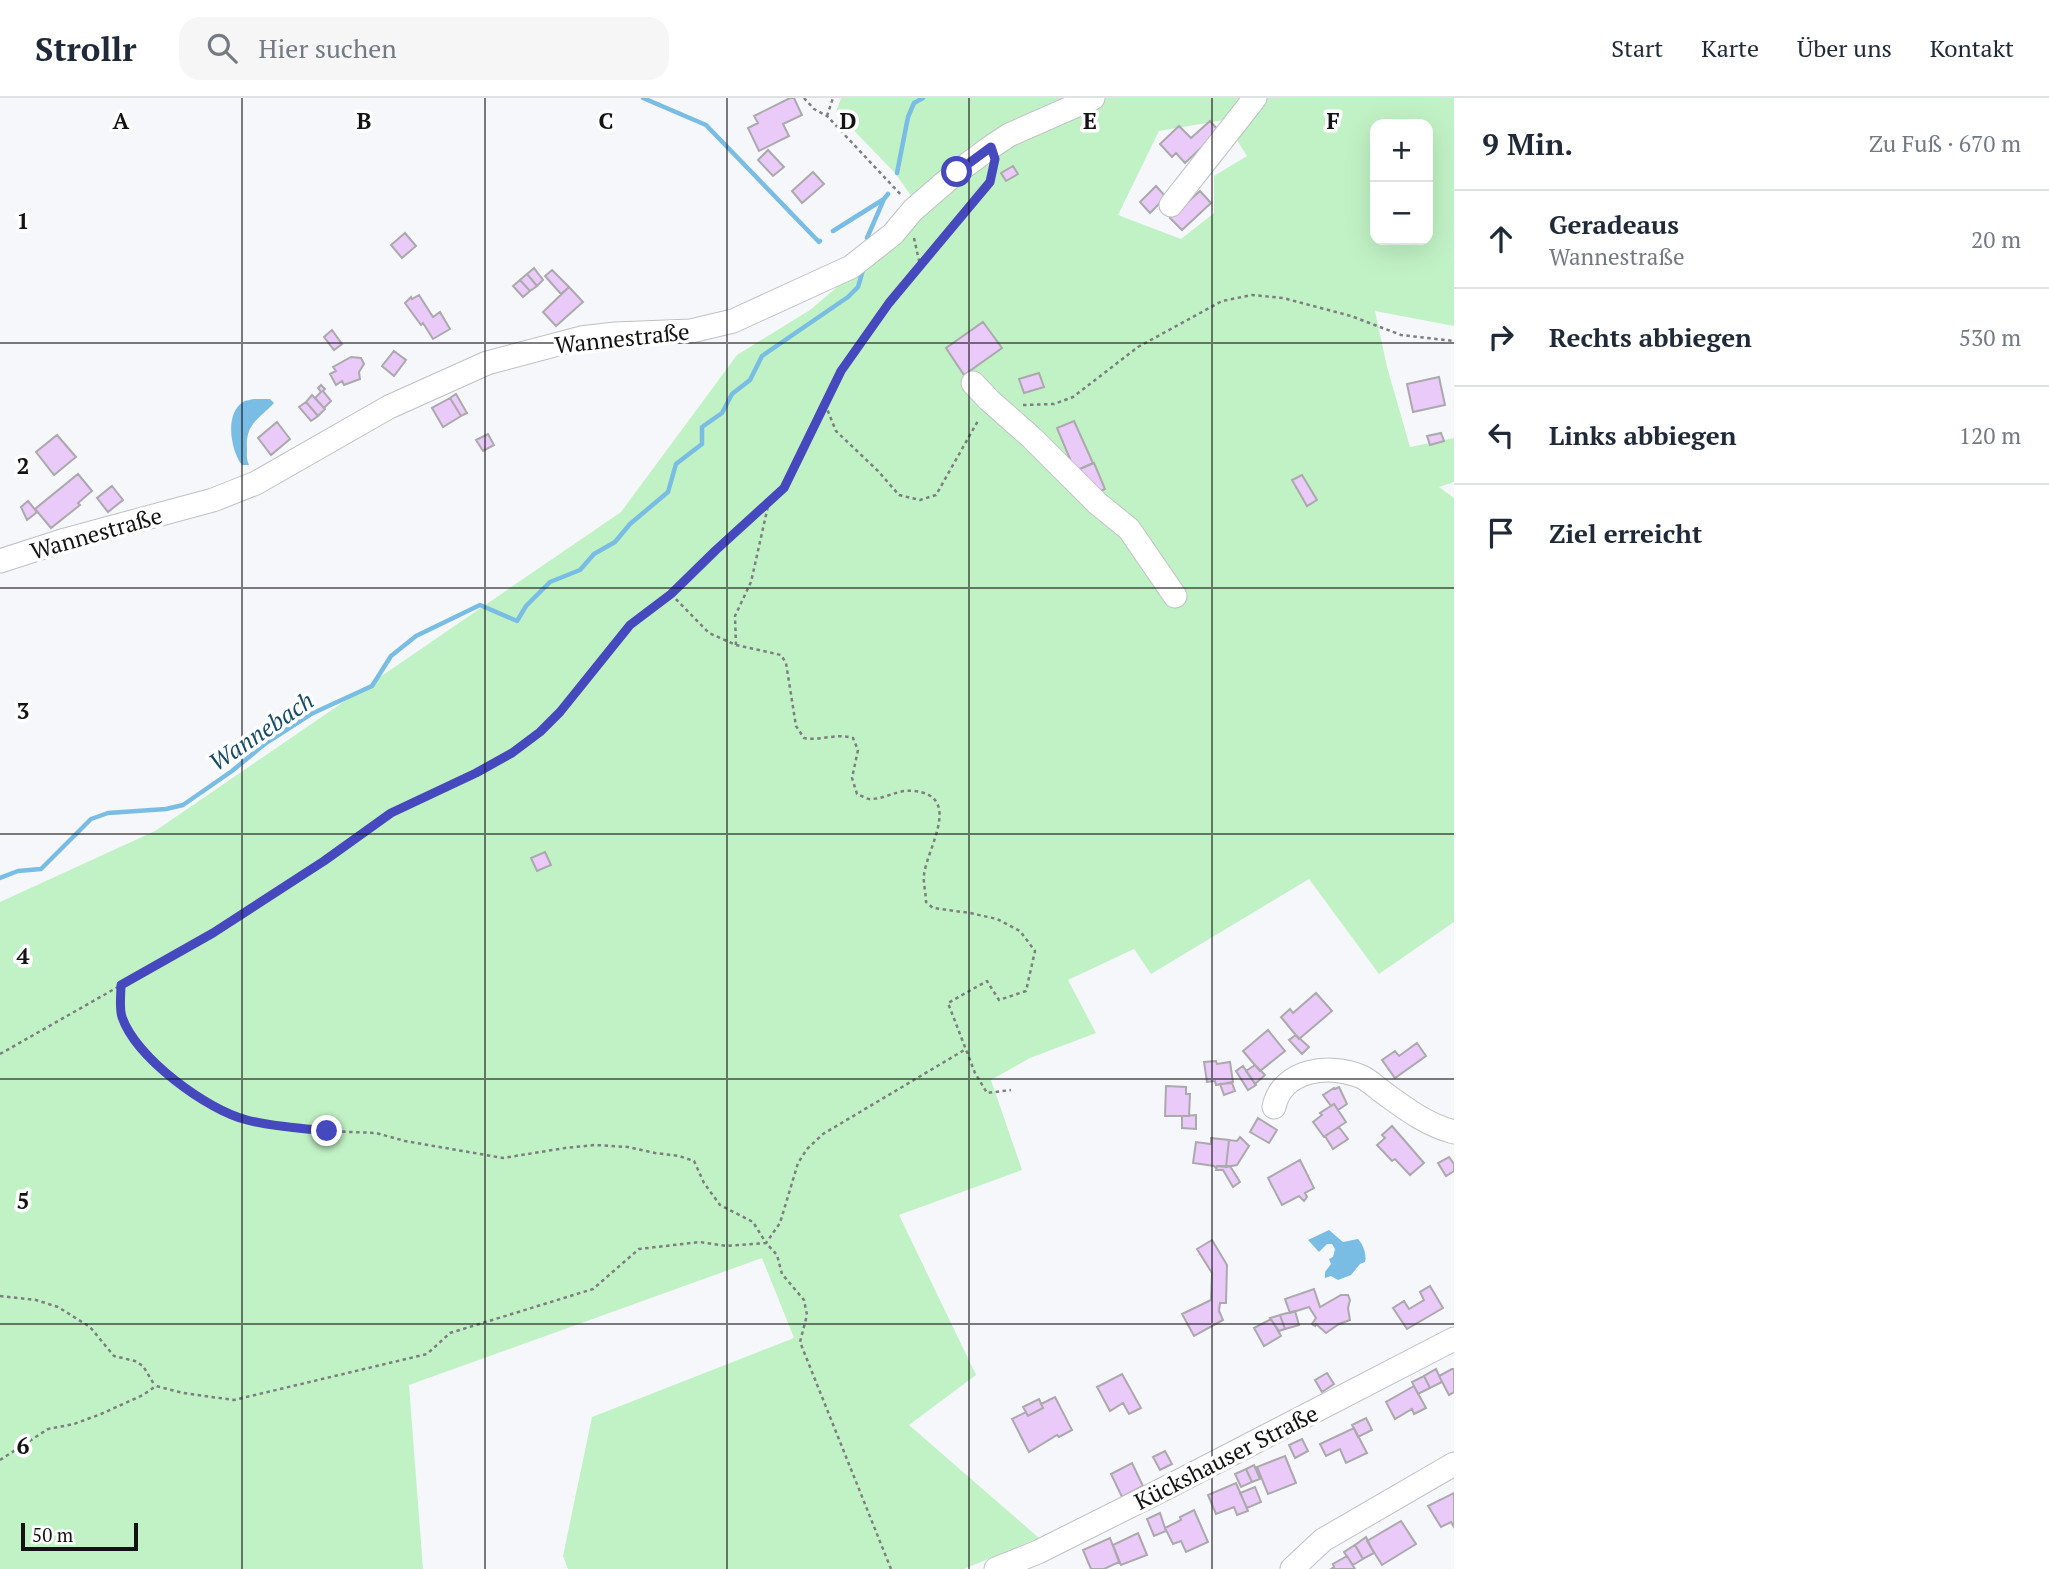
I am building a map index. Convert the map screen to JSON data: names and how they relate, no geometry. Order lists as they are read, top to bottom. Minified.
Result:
{"streets":{"street":["Wannestraße","Kückshauser Straße"]},"water":["Wannebach"],"scale_bar":"50 m","page":{"header":"Strollr","search":"Hier suchen","nav":["Start","Karte","Über uns","Kontakt"],"heading":["9 Min.","Zu Fuß · 670 m"],"map_buttons":["+","−"],"list":[["Geradeaus","Wannestraße","20 m"],["Rechts abbiegen","530 m"],["Links abbiegen","120 m"],"Ziel erreicht"],"scale":"50 m"},"grid":{"columns":["A","B","C","D","E","F"],"rows":["1","2","3","4","5","6"]}}
